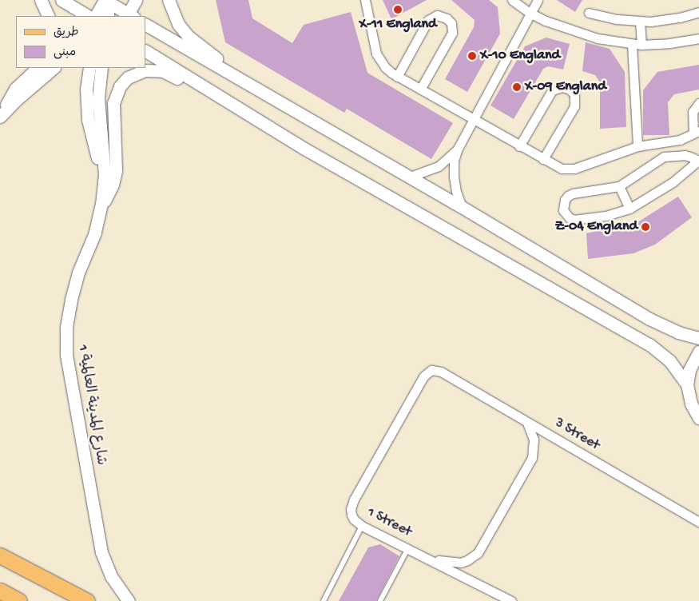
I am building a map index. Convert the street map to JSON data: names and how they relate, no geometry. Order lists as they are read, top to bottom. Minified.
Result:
{"streets":{"street":["شارع المدينة العالمية 1","3 Street","1 Street"]},"crossings":[["3 Street","1 Street"]],"places":["X-11 England","X-10 England","X-09 England","Z-04 England"],"legend":["طريق","مبنى"]}
